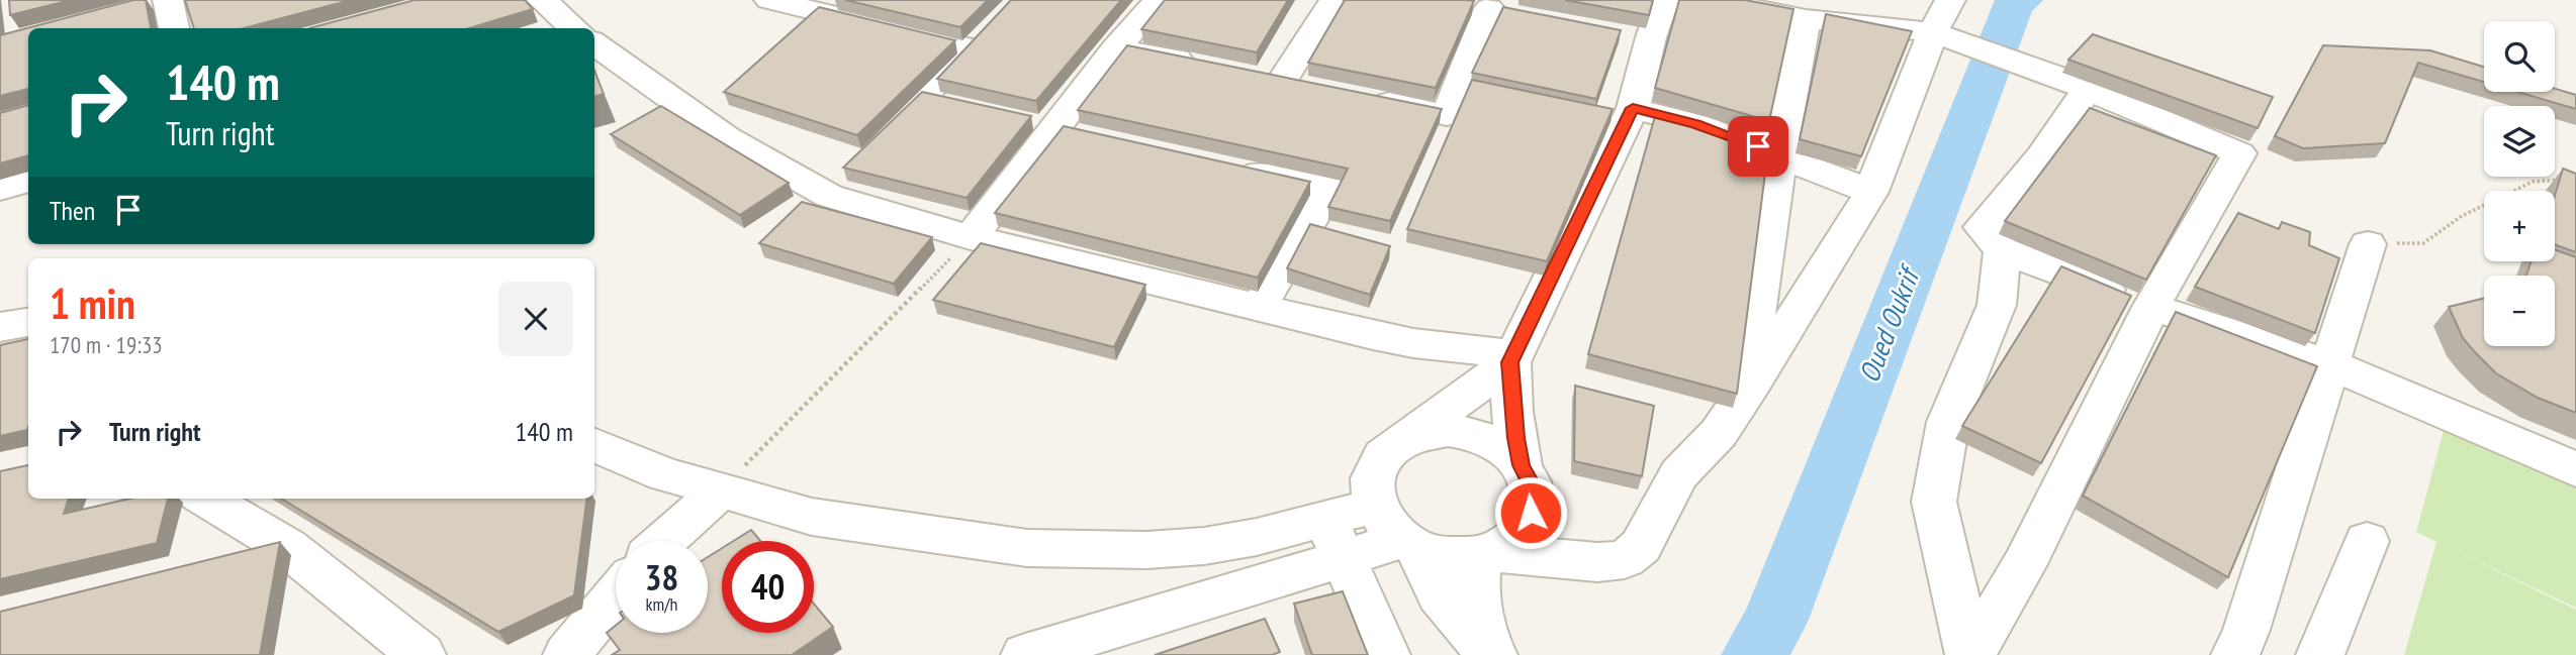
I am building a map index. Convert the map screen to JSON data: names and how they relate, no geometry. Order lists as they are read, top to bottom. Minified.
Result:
{"water":["Oued Oukrif"],"page":{"map_buttons":["+","−"],"turn":["140 m","Turn right"],"then":"Then","heading":["1 min","170 m · 19:33"],"list":[{"name":"Turn right","value":"140 m"}],"speed":"38 km/h","limit":"40"}}
